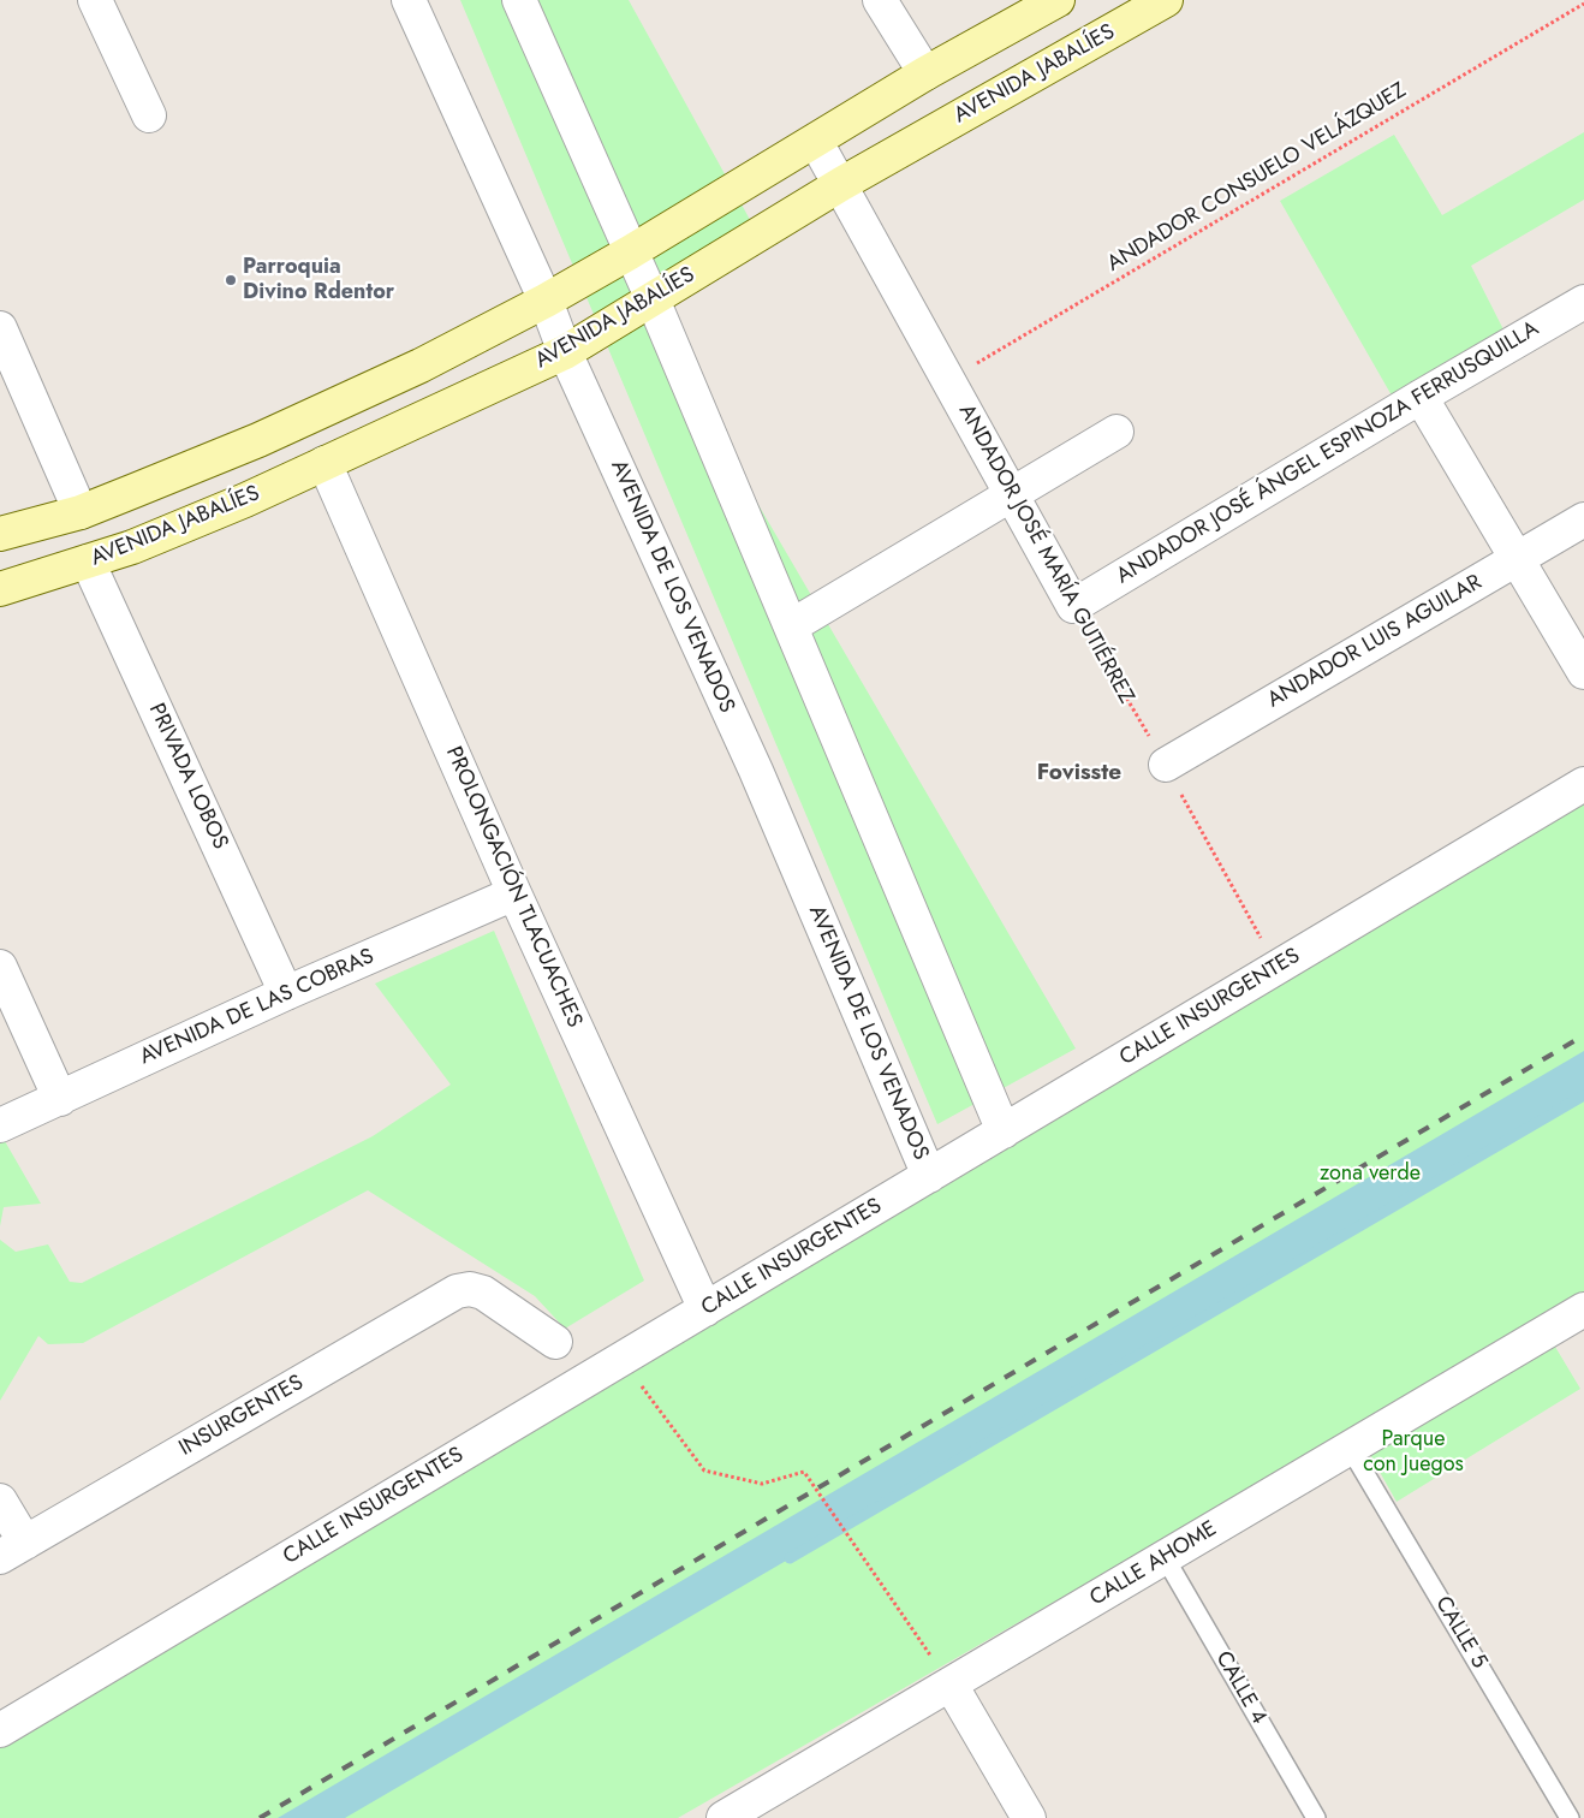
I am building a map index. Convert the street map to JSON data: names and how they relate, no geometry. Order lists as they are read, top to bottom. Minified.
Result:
{"streets":{"street":["AVENIDA JABALÍES","ANDADOR JOSÉ ÁNGEL ESPINOZA FERRUSQUILLA","ANDADOR JOSÉ MARÍA GUTIÉRREZ","AVENIDA DE LOS VENADOS","ANDADOR LUIS AGUILAR","PRIVADA LOBOS","PROLONGACIÓN TLACUACHES","AVENIDA DE LAS COBRAS","CALLE INSURGENTES","INSURGENTES","CALLE AHOME"],"lane":["CALLE 5","CALLE 4"],"path":["ANDADOR CONSUELO VELÁZQUEZ"]},"crossings":[["AVENIDA JABALÍES","ANDADOR JOSÉ MARÍA GUTIÉRREZ"],["AVENIDA JABALÍES","AVENIDA DE LOS VENADOS"],["AVENIDA JABALÍES","PRIVADA LOBOS"],["AVENIDA JABALÍES","PROLONGACIÓN TLACUACHES"],["ANDADOR CONSUELO VELÁZQUEZ","ANDADOR JOSÉ MARÍA GUTIÉRREZ"],["ANDADOR JOSÉ ÁNGEL ESPINOZA FERRUSQUILLA","ANDADOR JOSÉ MARÍA GUTIÉRREZ"],["ANDADOR JOSÉ MARÍA GUTIÉRREZ","ANDADOR LUIS AGUILAR"],["ANDADOR JOSÉ MARÍA GUTIÉRREZ","CALLE INSURGENTES"],["AVENIDA DE LOS VENADOS","CALLE INSURGENTES"],["PRIVADA LOBOS","AVENIDA DE LAS COBRAS"],["PROLONGACIÓN TLACUACHES","AVENIDA DE LAS COBRAS"],["PROLONGACIÓN TLACUACHES","CALLE INSURGENTES"],["CALLE AHOME","CALLE 5"],["CALLE AHOME","CALLE 4"]],"districts":["Fovisste"],"parks":["zona verde","Parque con Juegos"],"places":["Parroquia Divino Rdentor"]}
